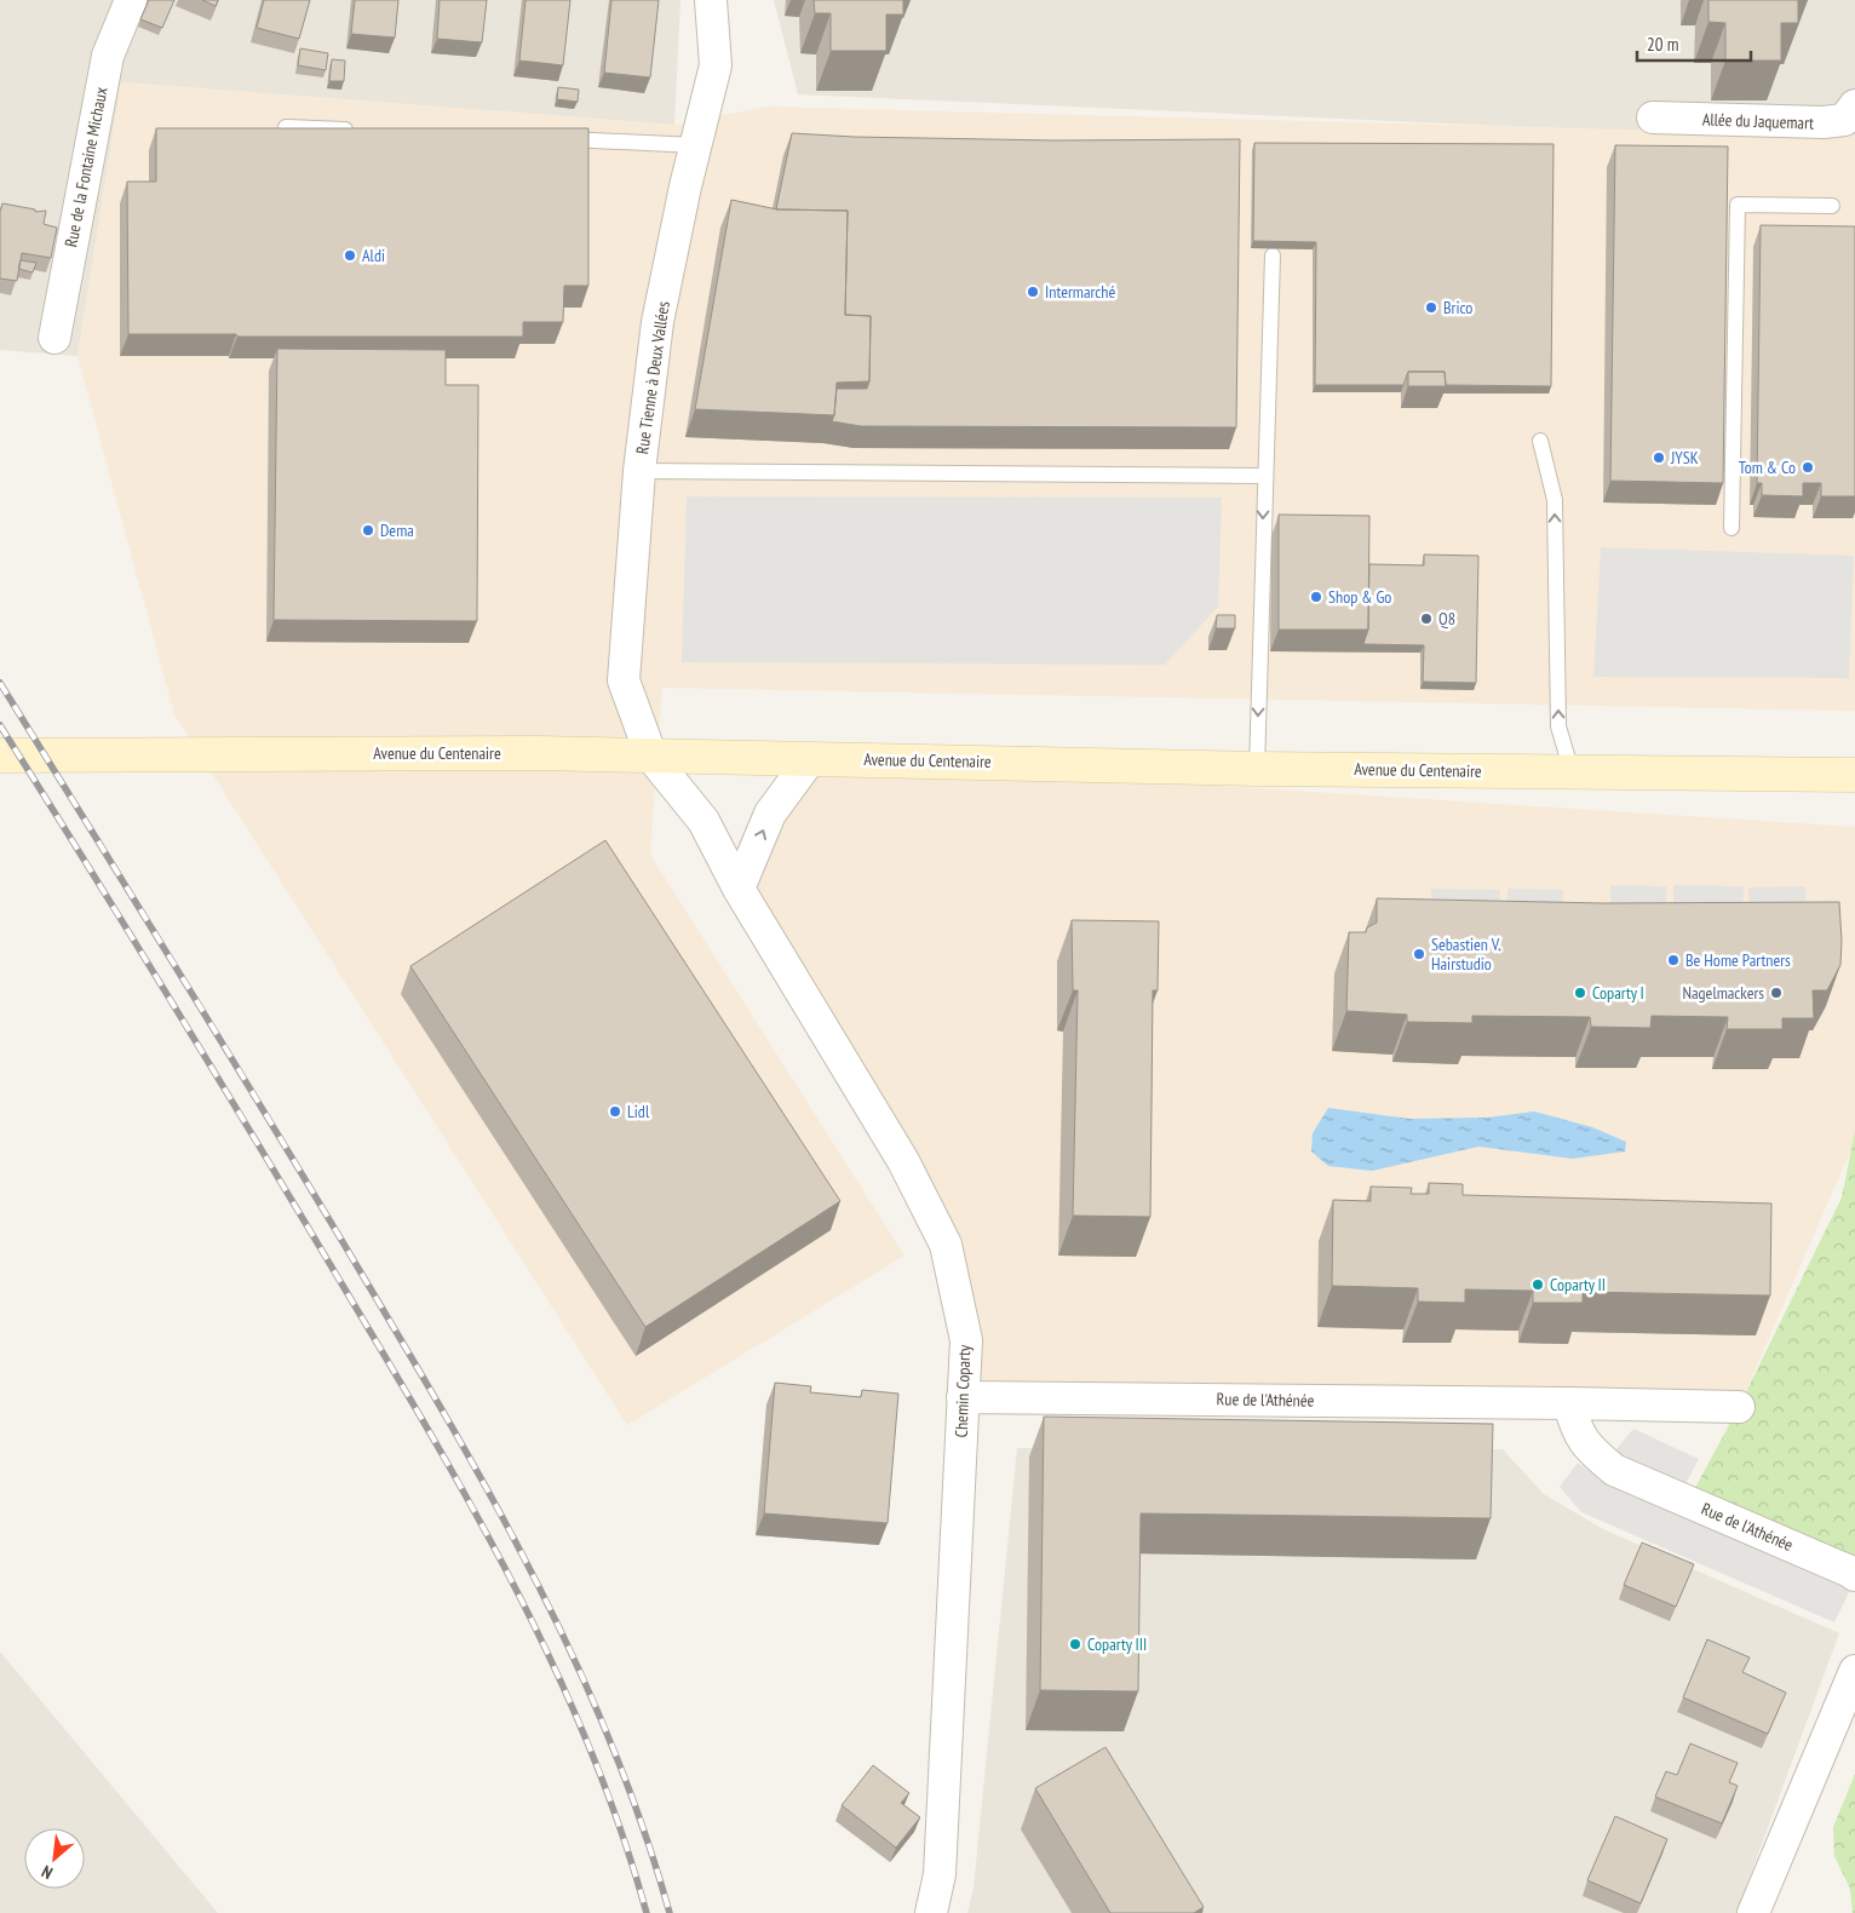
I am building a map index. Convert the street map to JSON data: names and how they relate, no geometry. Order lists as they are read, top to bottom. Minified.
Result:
{"streets":{"main road":["Avenue du Centenaire"],"street":["Allée du Jaquemart","Rue de la Fontaine Michaux","Rue Tienne à Deux Vallées","Chemin Coparty","Rue de l'Athénée"]},"crossings":[["Rue Tienne à Deux Vallées","Avenue du Centenaire"],["Rue Tienne à Deux Vallées","Chemin Coparty"],["Avenue du Centenaire","Chemin Coparty"],["Chemin Coparty","Rue de l'Athénée"]],"places":["Aldi","Intermarché","Brico","JYSK","Tom & Co","Dema","Shop & Go","Q8","Sebastien V. Hairstudio","Be Home Partners","Coparty I","Nagelmackers","Lidl","Coparty II","Coparty III"],"scale_bar":"20 m","north":"bottom left"}
